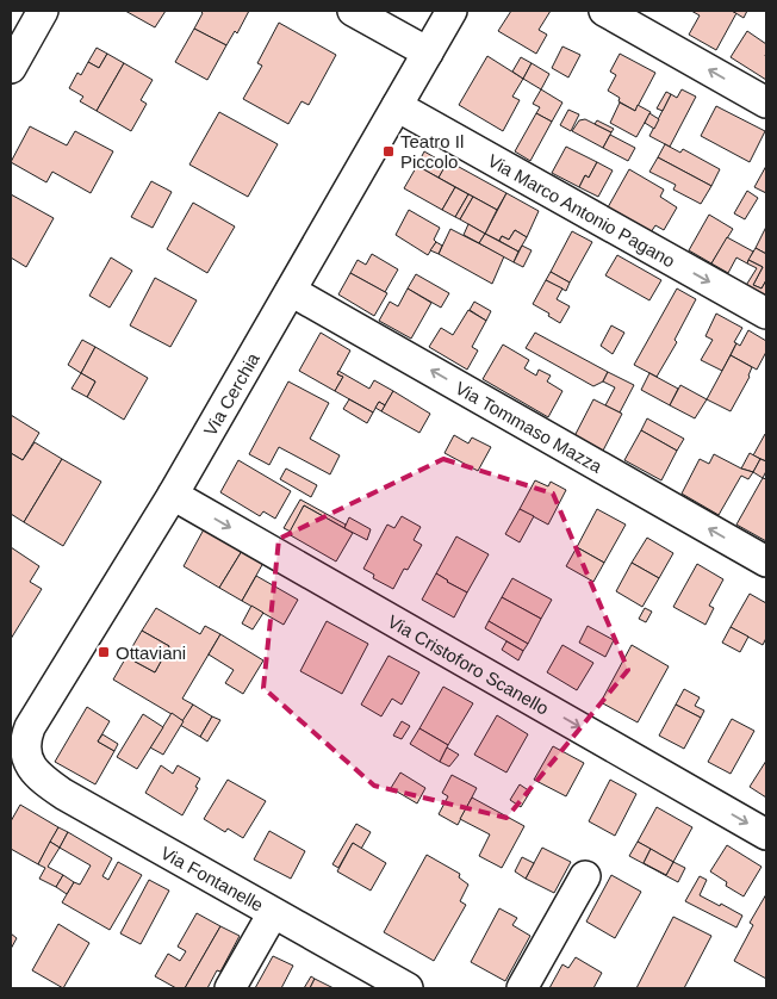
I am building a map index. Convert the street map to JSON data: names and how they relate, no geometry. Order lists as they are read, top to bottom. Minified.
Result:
{"streets":{"street":["Via Marco Antonio Pagano","Via Cerchia","Via Tommaso Mazza","Via Cristoforo Scanello","Via Fontanelle"]},"crossings":[["Via Marco Antonio Pagano","Via Cerchia"],["Via Cerchia","Via Tommaso Mazza"],["Via Cerchia","Via Cristoforo Scanello"],["Via Cerchia","Via Fontanelle"]],"one_way":["Via Tommaso Mazza","Via Cristoforo Scanello"],"places":{"transit":["Teatro Il Piccolo","Ottaviani"]}}
